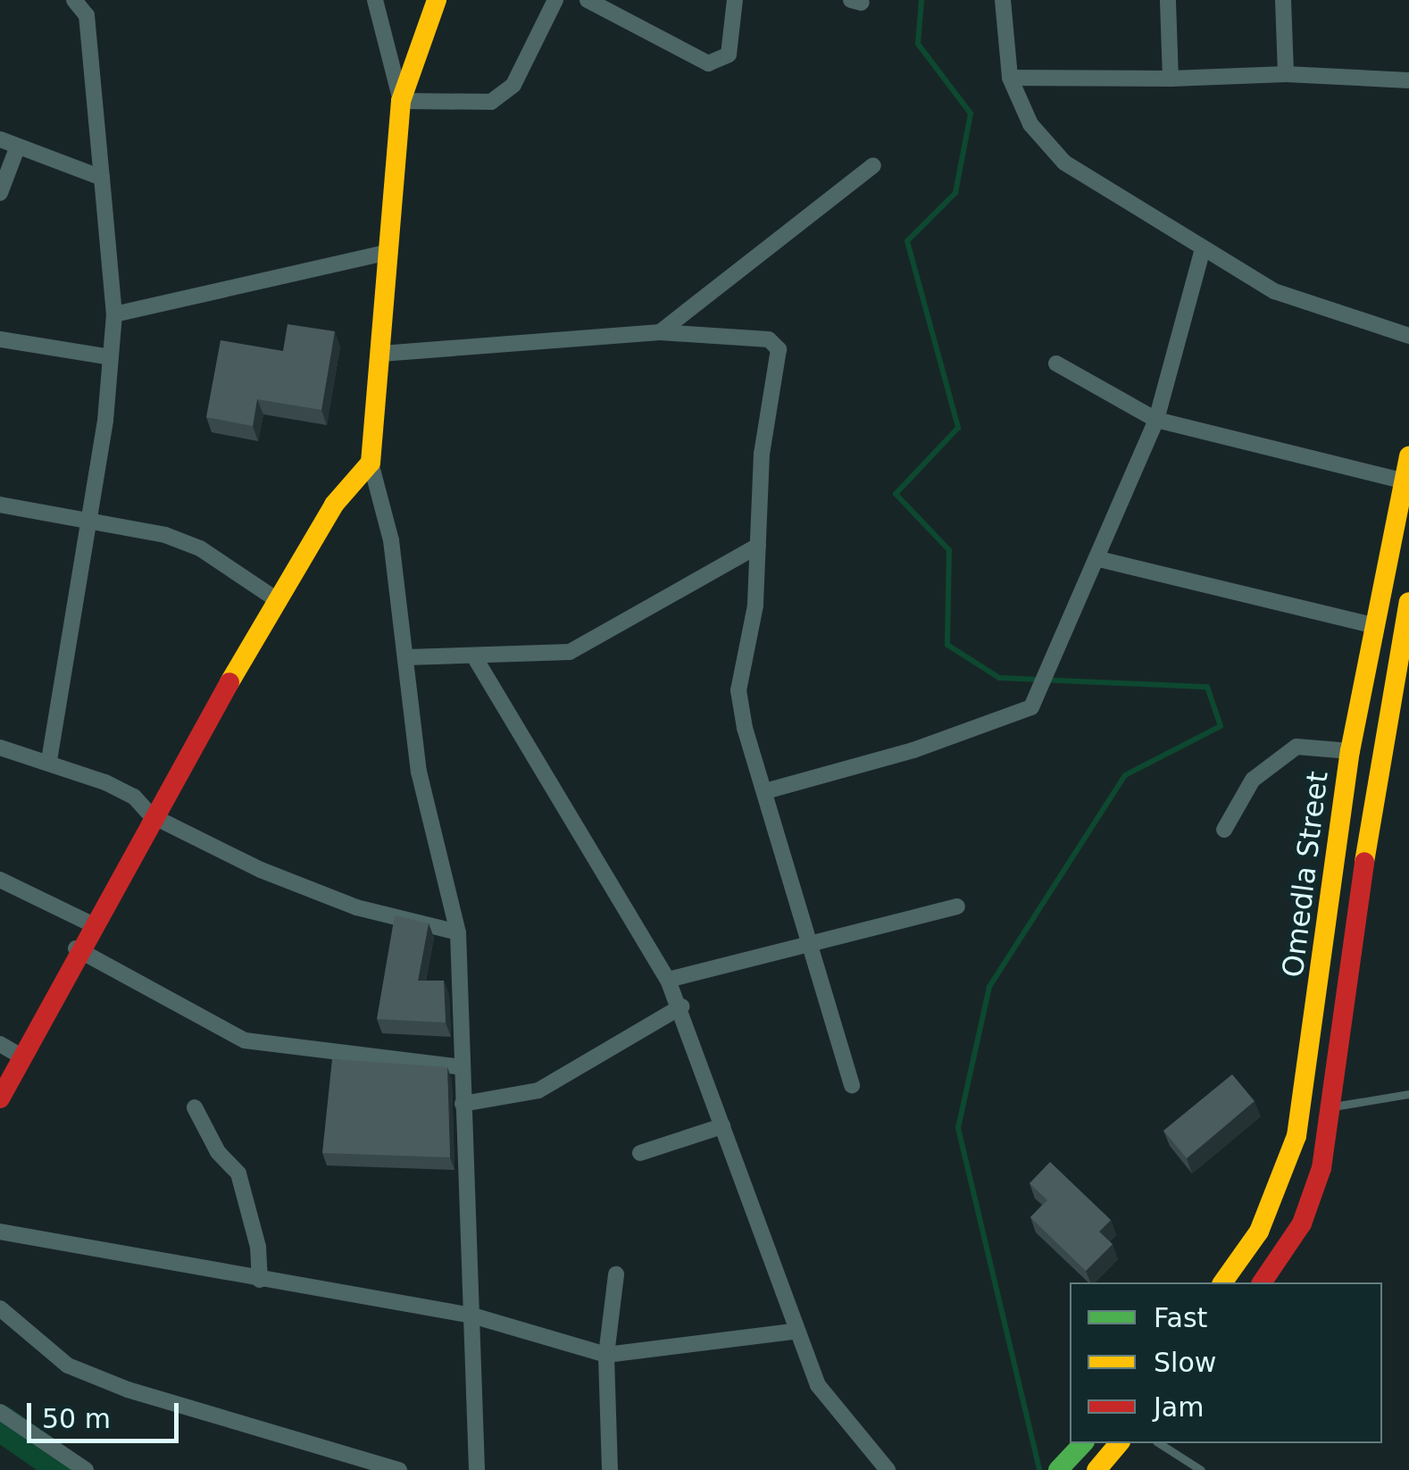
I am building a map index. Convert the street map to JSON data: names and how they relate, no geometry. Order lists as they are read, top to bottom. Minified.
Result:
{"streets":{"main road":["Omedla Street"]},"legend":["Fast","Slow","Jam"],"scale_bar":"50 m"}
